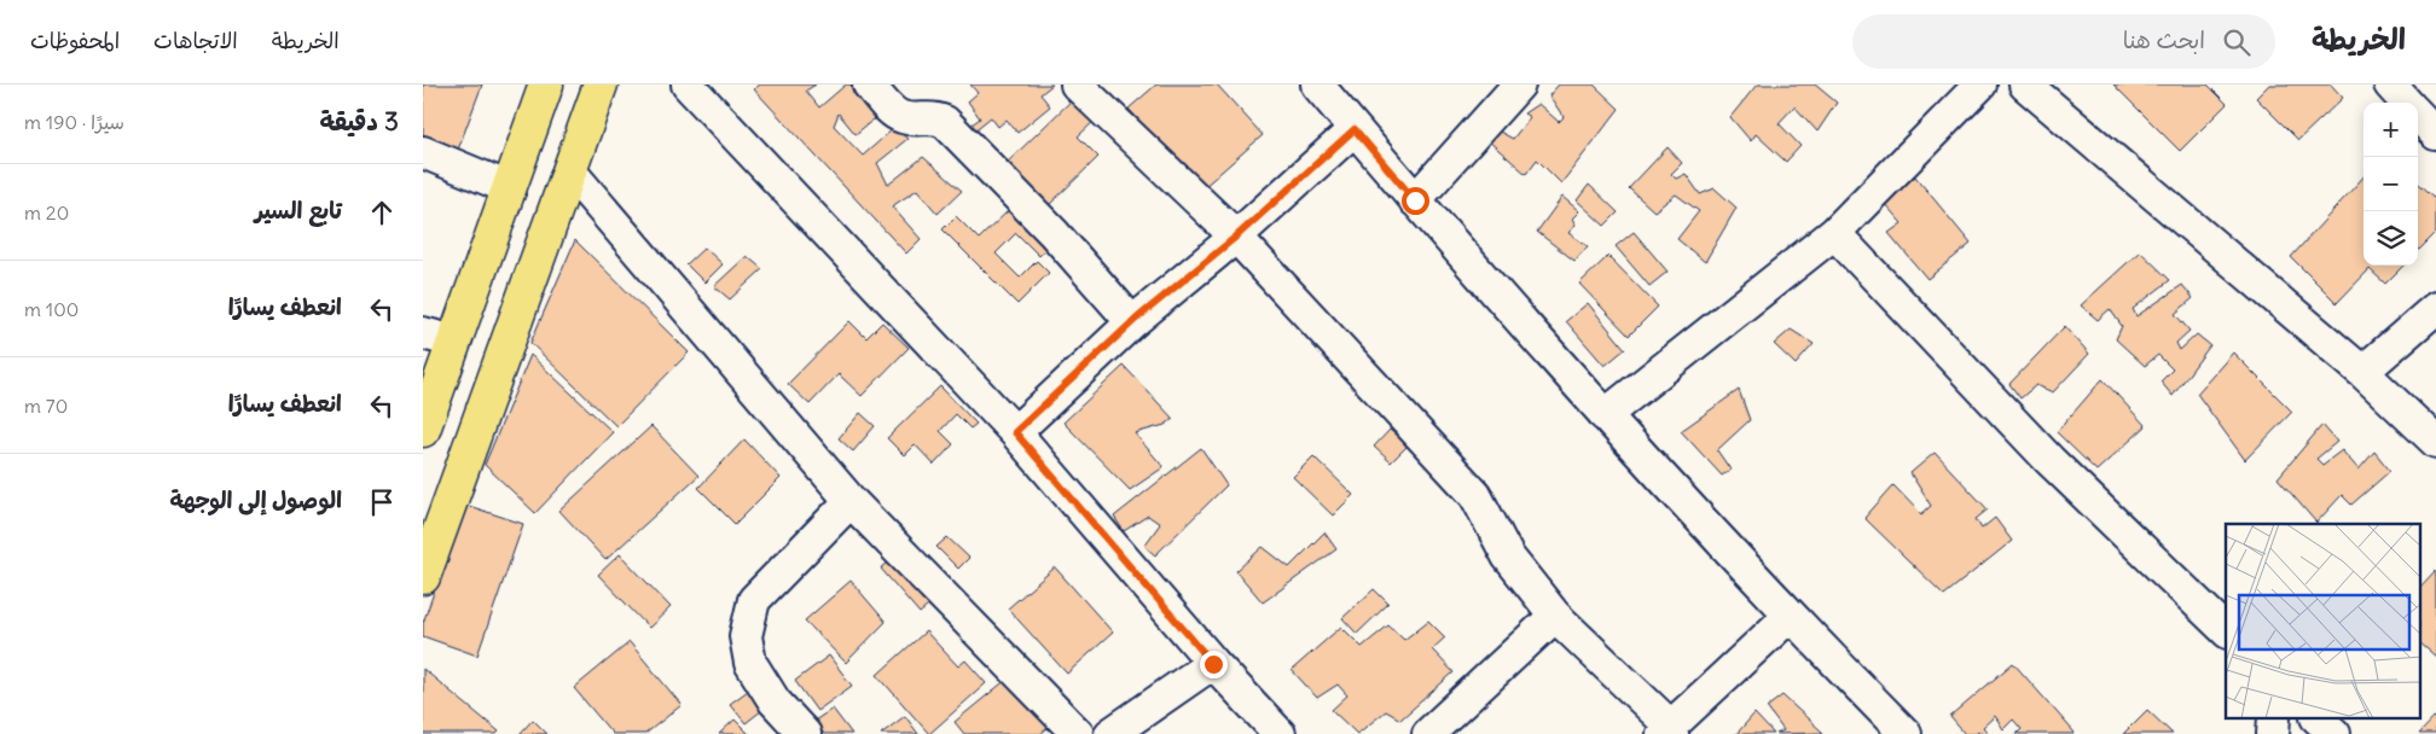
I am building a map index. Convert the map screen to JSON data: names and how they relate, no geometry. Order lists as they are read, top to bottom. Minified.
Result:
{"page":{"header":"الخريطة","search":"ابحث هنا","nav":["الخريطة","الاتجاهات","المحفوظات"],"heading":["3 دقيقة","سيرًا · 190 m"],"map_buttons":["+","−"],"list":[["تابع السير","20 m"],["انعطف يسارًا","100 m"],["انعطف يسارًا","70 m"],"الوصول إلى الوجهة"]}}
